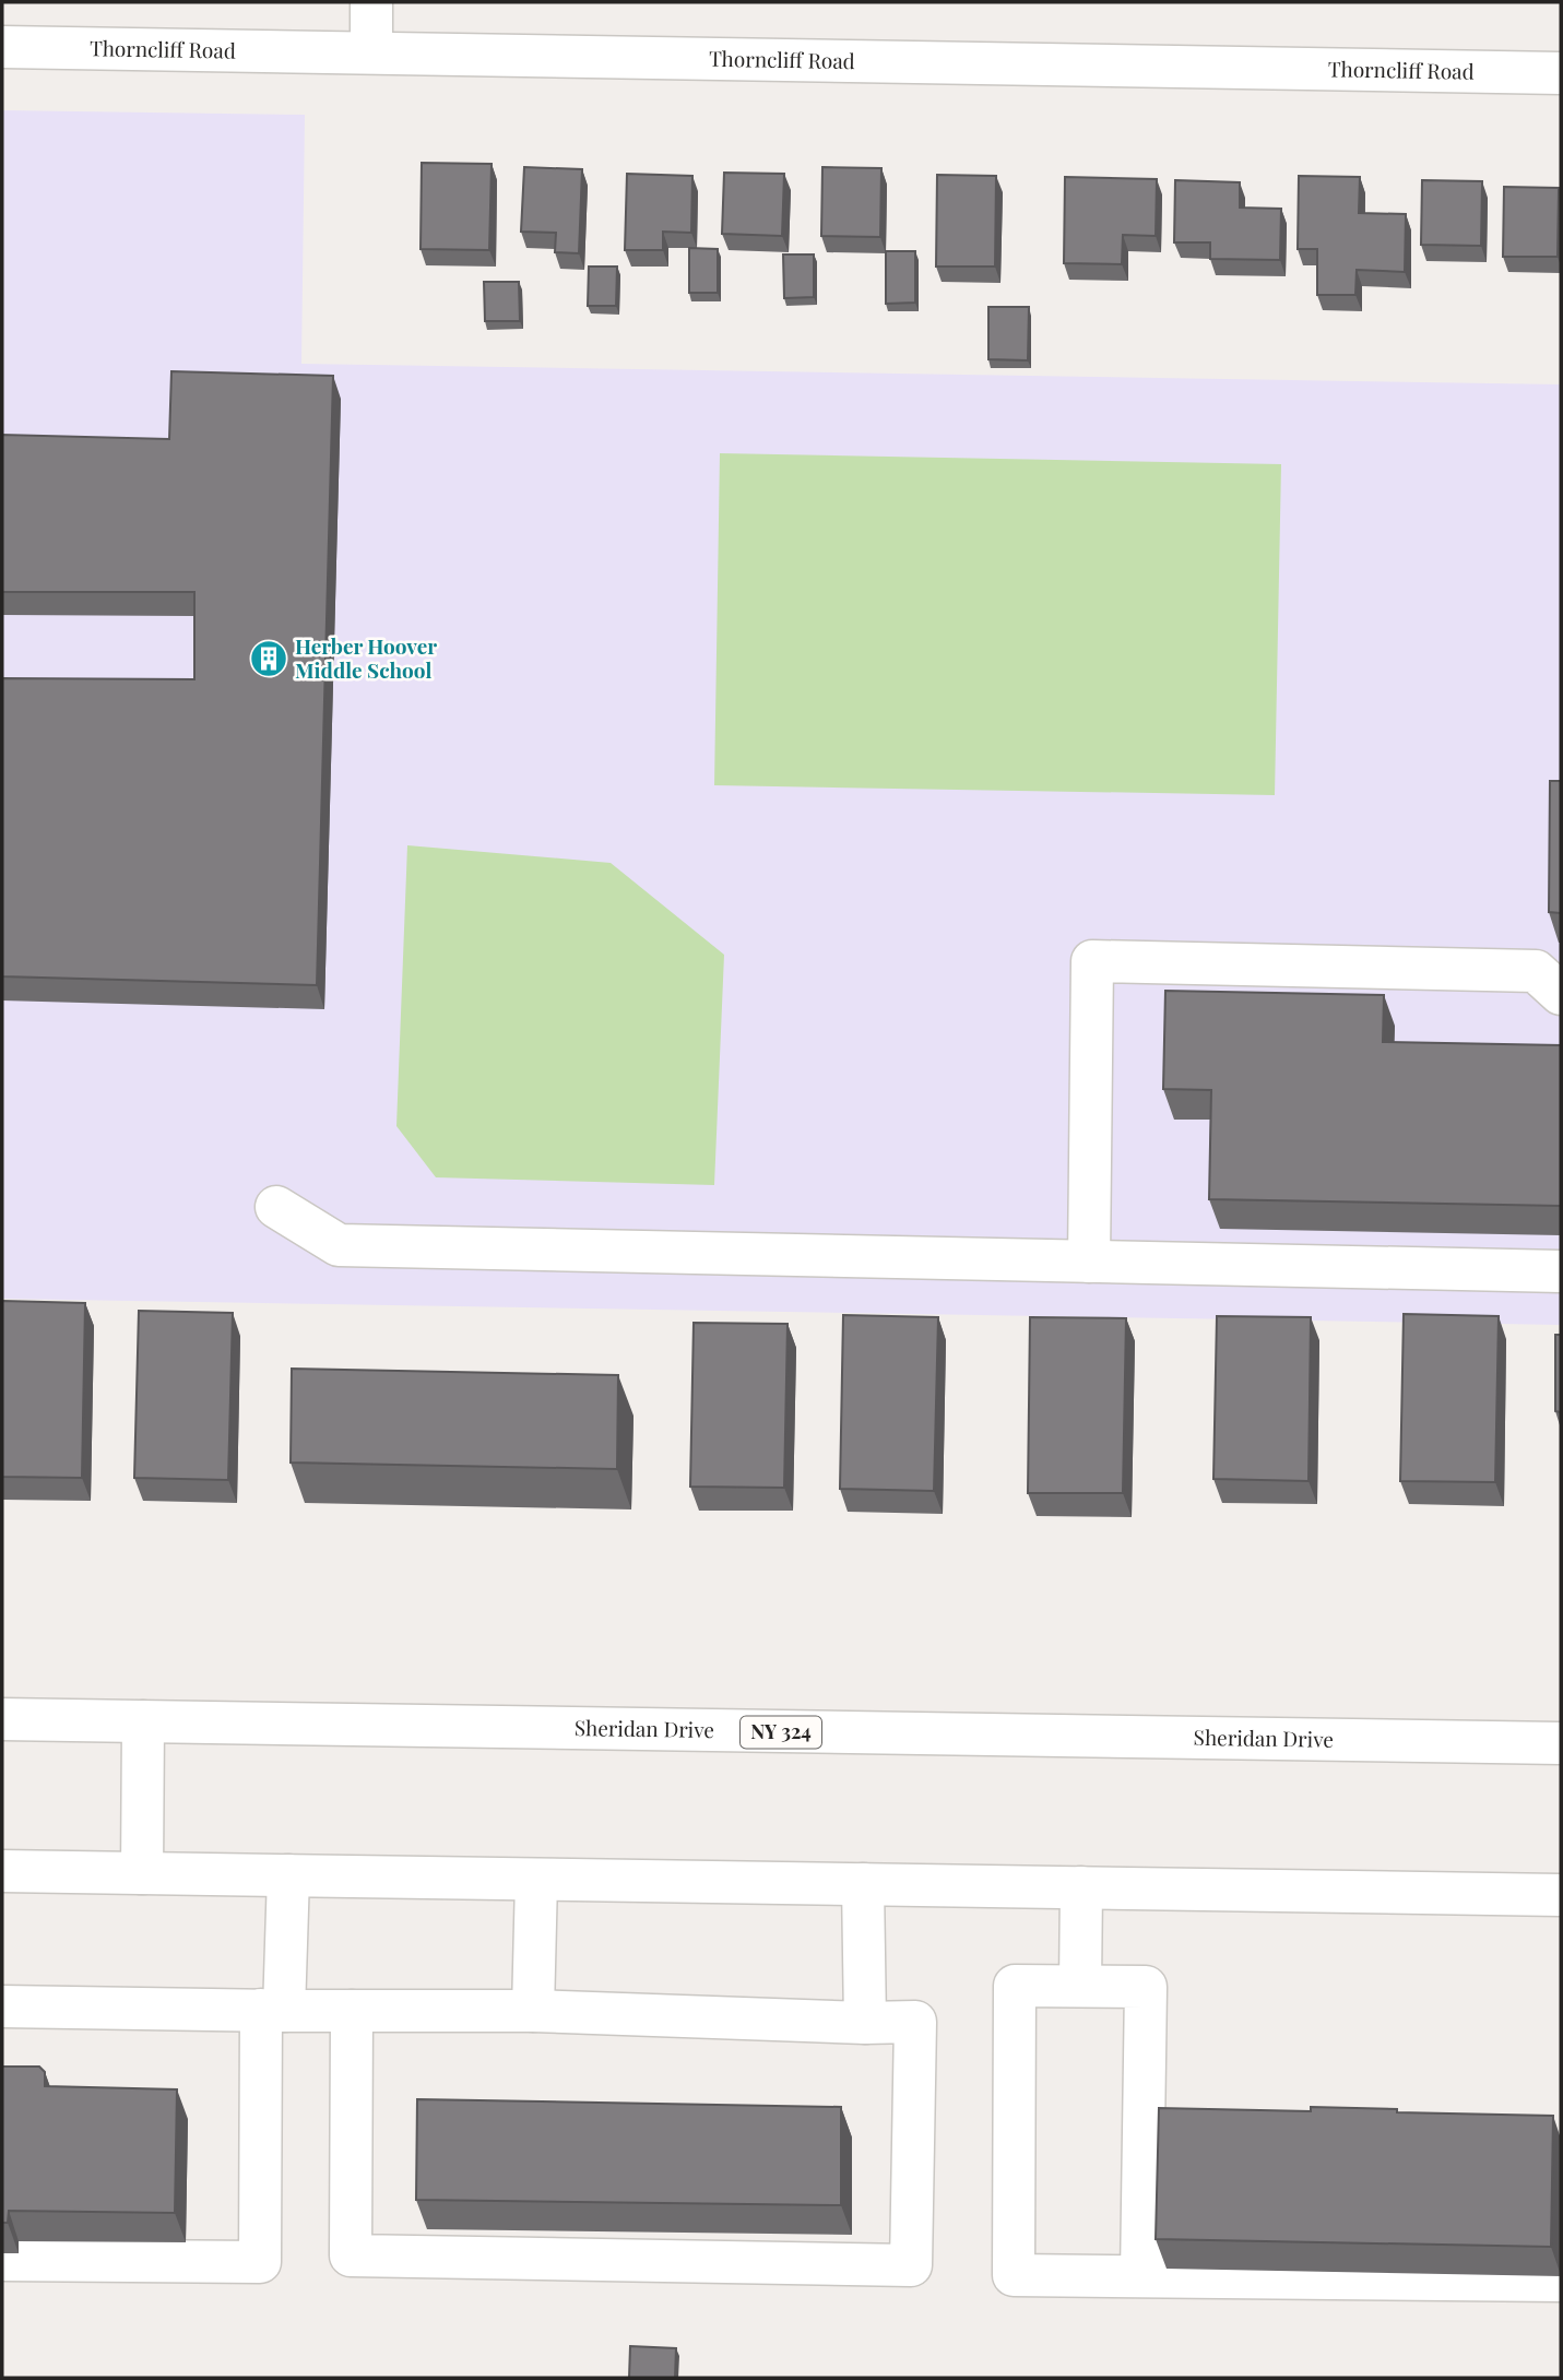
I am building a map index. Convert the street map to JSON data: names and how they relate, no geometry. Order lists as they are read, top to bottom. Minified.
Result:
{"streets":{"main road":["Thorncliff Road","Sheridan Drive","NY 324"]},"places":{"building":["Herber Hoover Middle School"]}}
